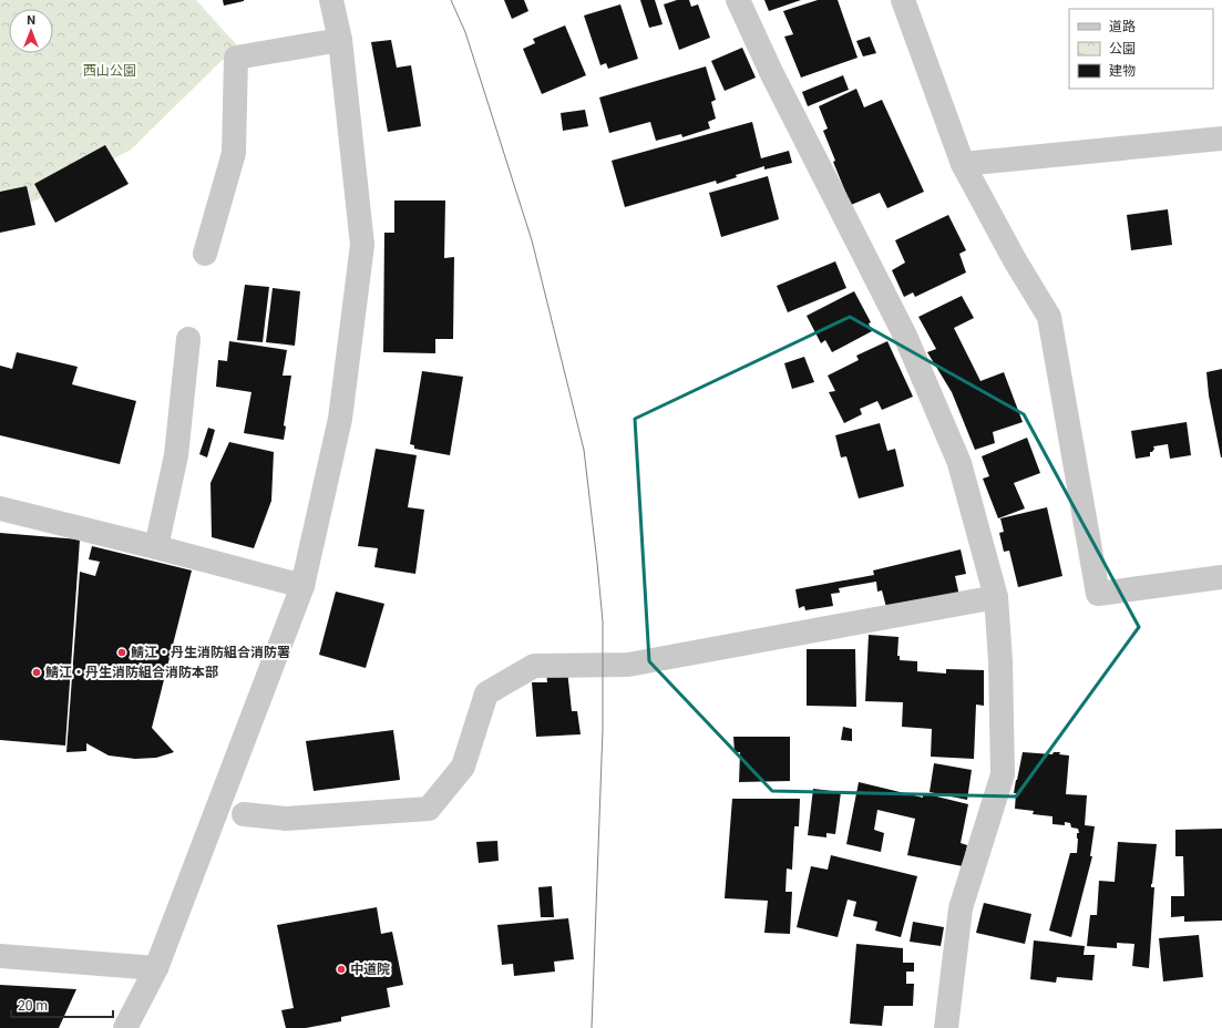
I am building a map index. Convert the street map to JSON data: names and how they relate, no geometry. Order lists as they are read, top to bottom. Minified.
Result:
{"parks":["西山公園"],"places":["鯖江・丹生消防組合消防署","鯖江・丹生消防組合消防本部","中道院"],"legend":["道路","公園","建物"],"scale_bar":"20 m","north":"top"}
